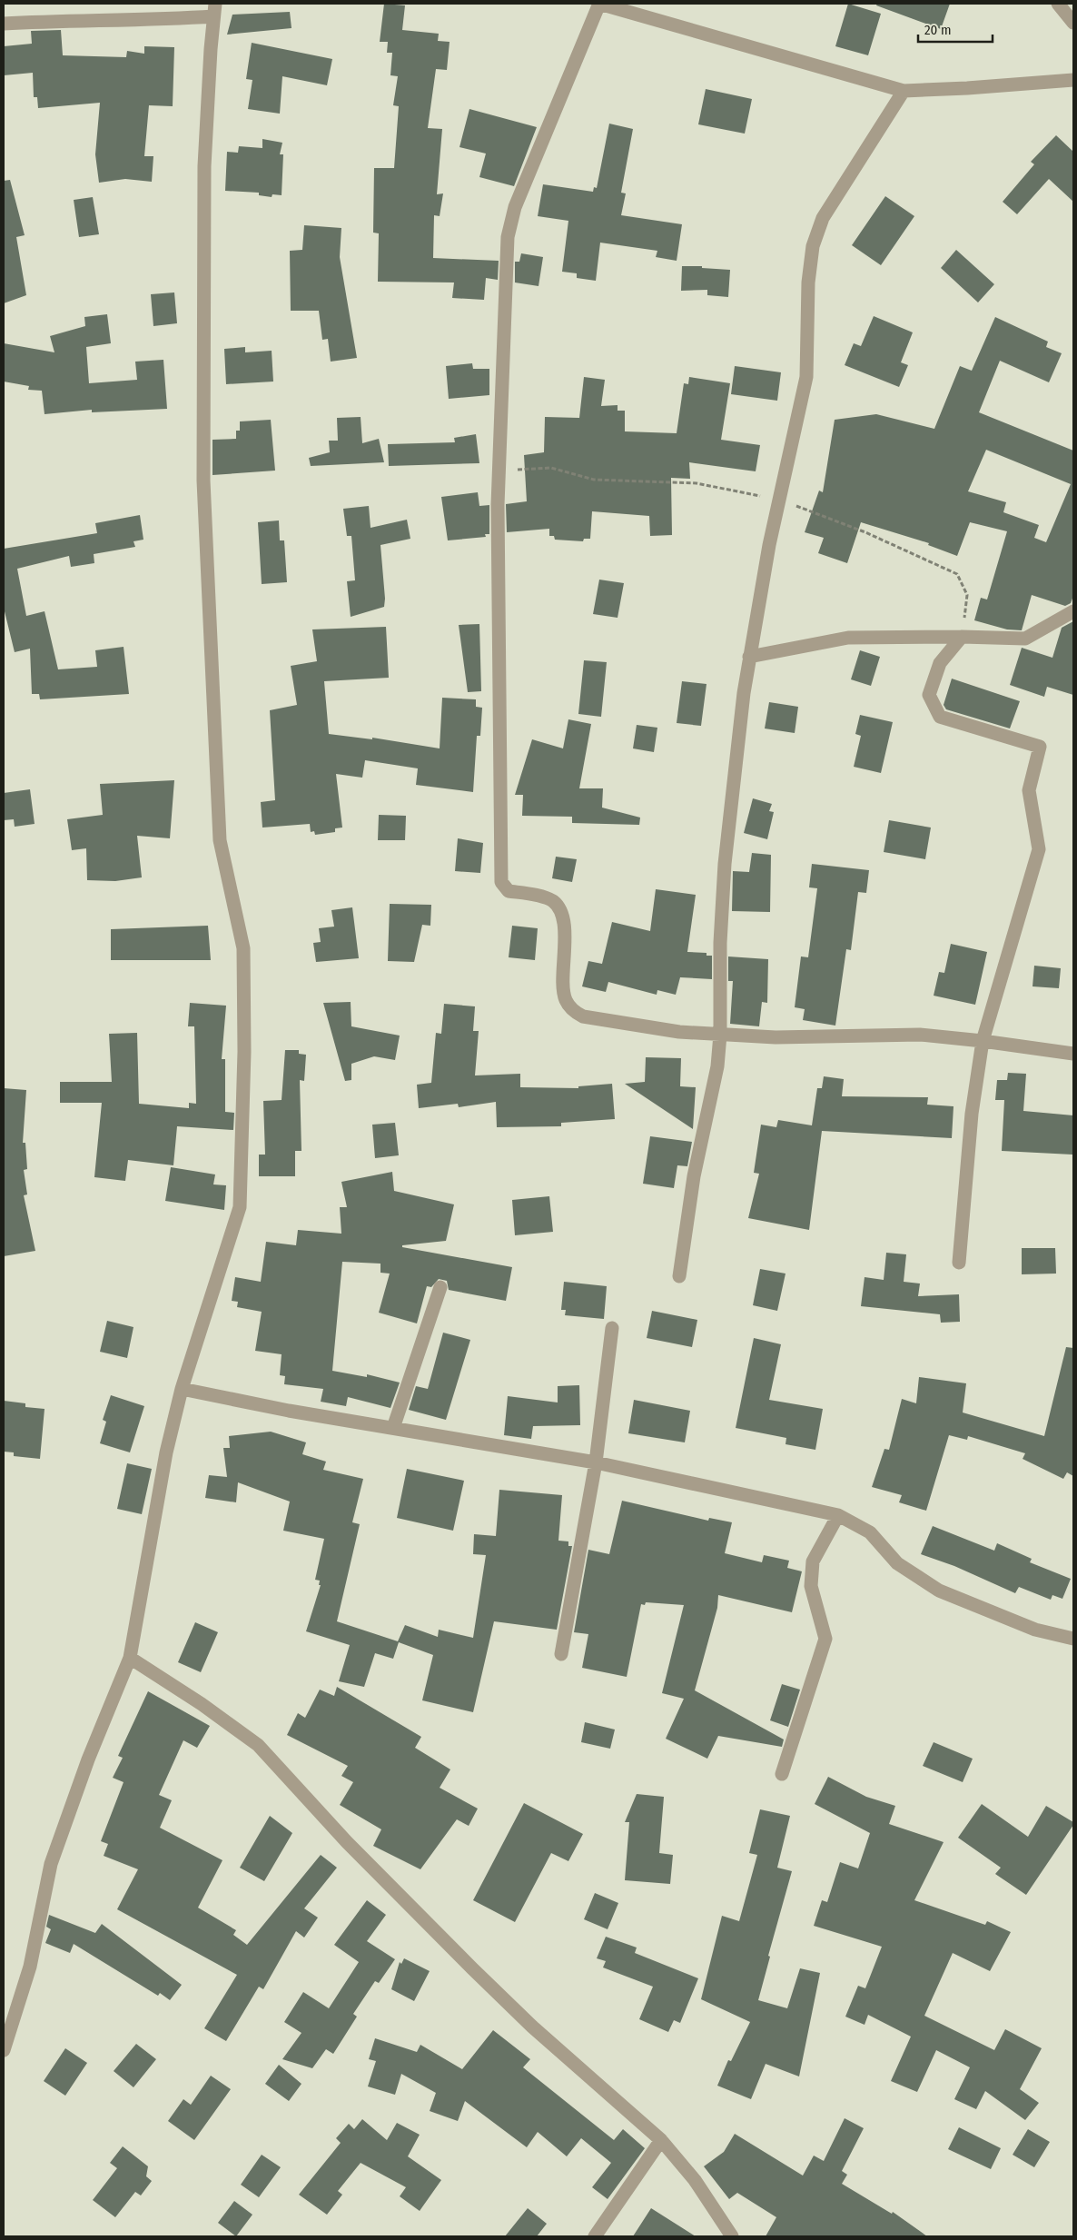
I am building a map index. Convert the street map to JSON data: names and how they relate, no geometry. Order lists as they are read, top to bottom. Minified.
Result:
{"scale_bar":"20 m"}
